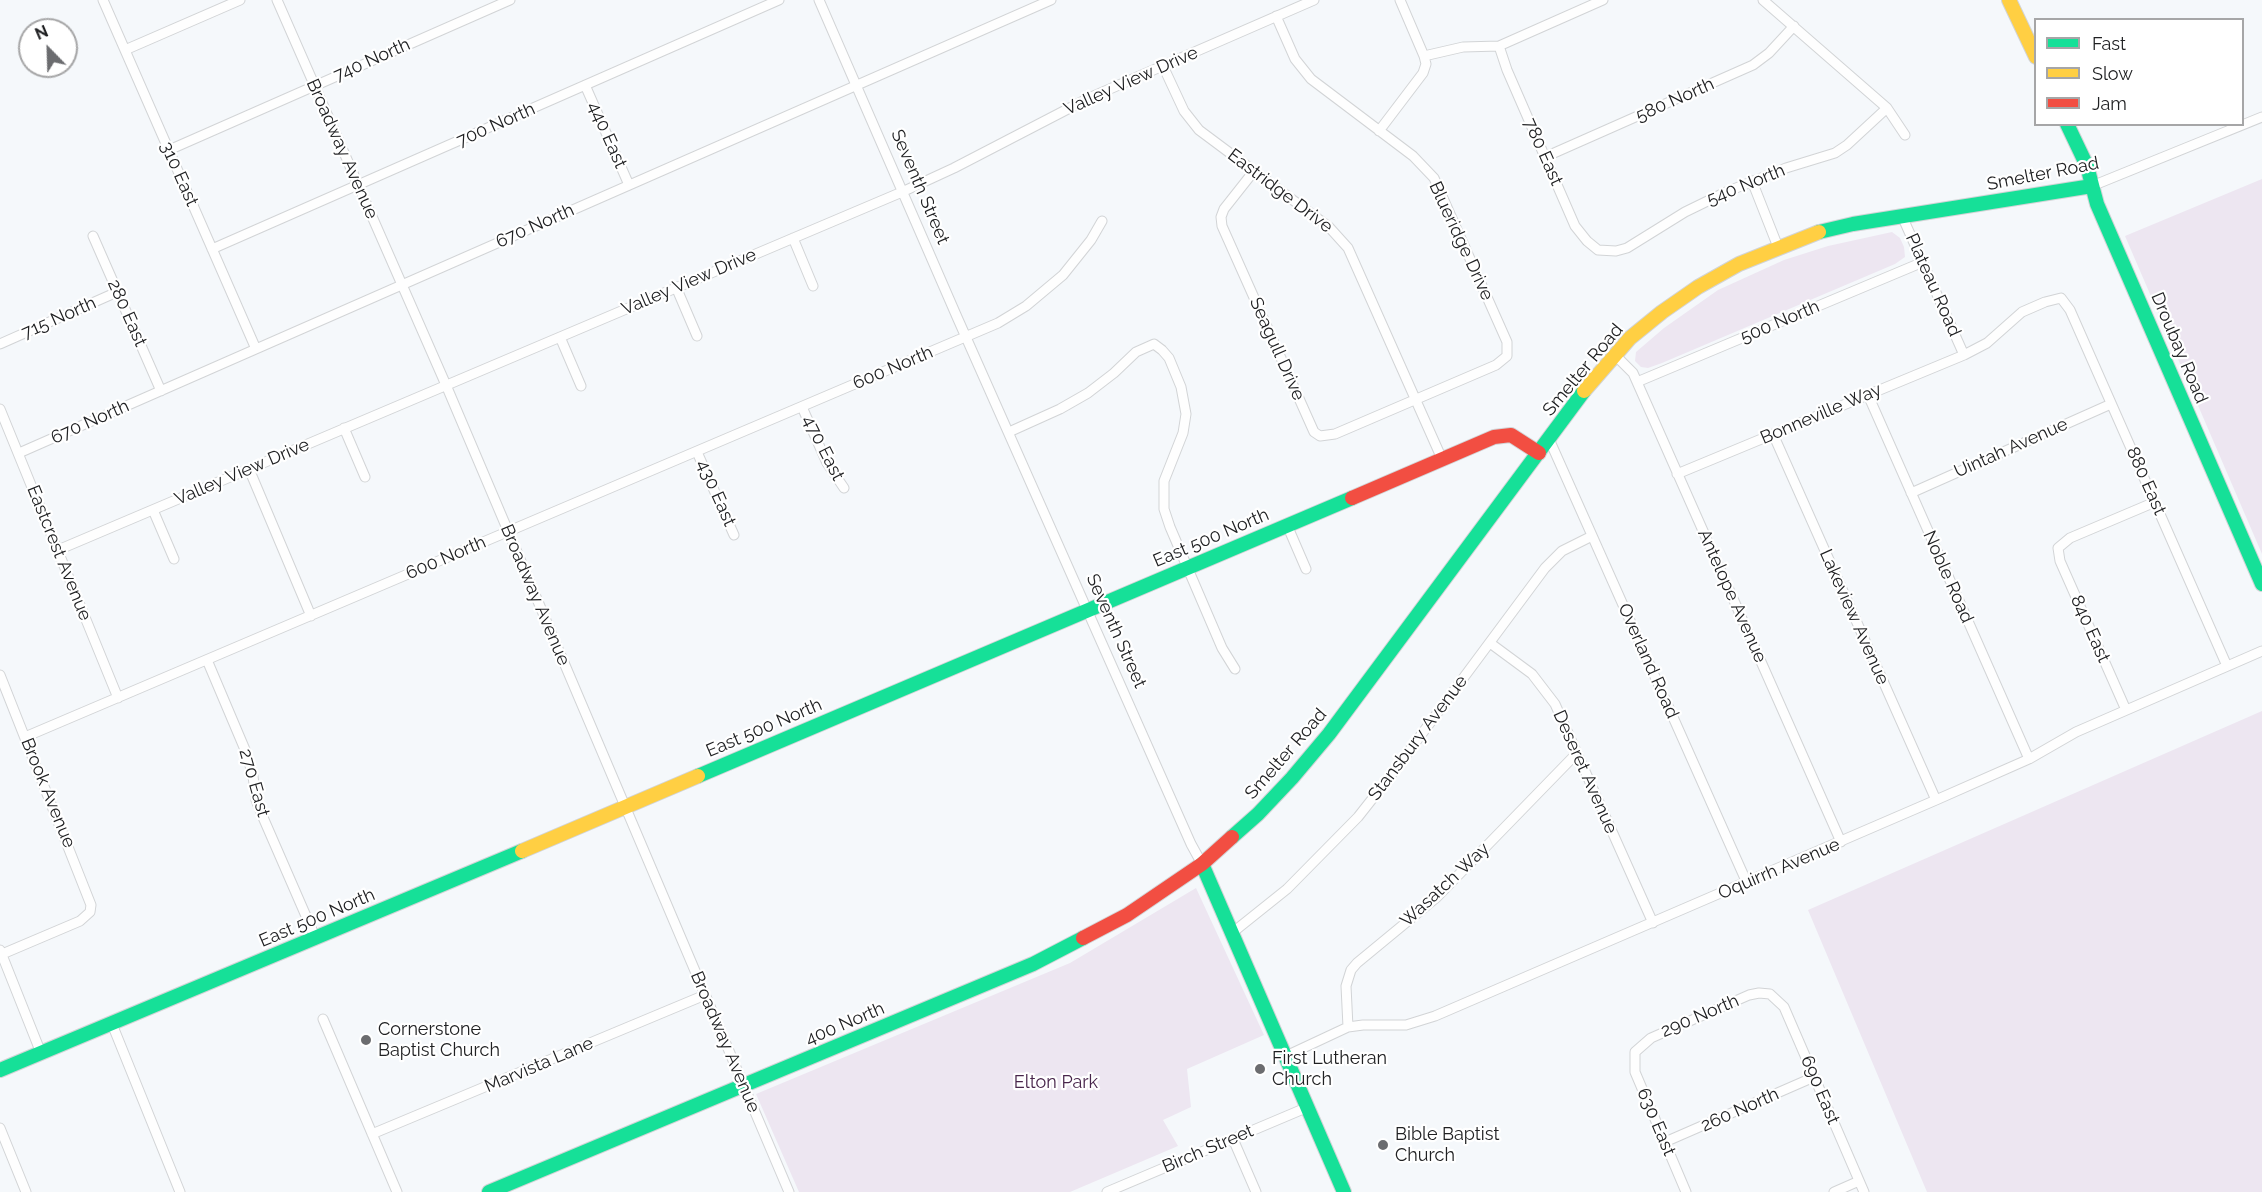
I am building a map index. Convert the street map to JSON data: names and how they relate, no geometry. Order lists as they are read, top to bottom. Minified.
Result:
{"streets":{"street":["740 North","Valley View Drive","580 North","700 North","440 East","Broadway Avenue","780 East","310 East","Smelter Road","540 North","Seventh Street","Eastridge Drive","670 North","Blueridge Drive","Plateau Road","280 East","715 North","500 North","Droubay Road","Seagull Drive","600 North","Bonneville Way","470 East","Uintah Avenue","880 East","430 East","East 500 North","Eastcrest Avenue","Noble Road","Antelope Avenue","Lakeview Avenue","840 East","Overland Road","Stansbury Avenue","Deseret Avenue","270 East","Brook Avenue","Oquirrh Avenue","Wasatch Way","290 North","400 North","Marvista Lane","690 East","260 North","630 East","Birch Street"]},"crossings":[["740 North","Broadway Avenue"],["740 North","310 East"],["Valley View Drive","Broadway Avenue"],["Valley View Drive","Seventh Street"],["Valley View Drive","Eastridge Drive"],["Valley View Drive","Blueridge Drive"],["Valley View Drive","Eastcrest Avenue"],["580 North","780 East"],["700 North","440 East"],["700 North","Broadway Avenue"],["700 North","310 East"],["440 East","670 North"],["Broadway Avenue","670 North"],["Broadway Avenue","600 North"],["Broadway Avenue","East 500 North"],["Broadway Avenue","400 North"],["Broadway Avenue","Marvista Lane"],["780 East","540 North"],["310 East","670 North"],["Smelter Road","Seventh Street"],["Smelter Road","Plateau Road"],["Smelter Road","Droubay Road"],["Smelter Road","East 500 North"],["Smelter Road","Antelope Avenue"],["Smelter Road","Overland Road"],["Smelter Road","400 North"],["Seventh Street","670 North"],["Seventh Street","600 North"],["Seventh Street","East 500 North"],["Seventh Street","Stansbury Avenue"],["Seventh Street","Oquirrh Avenue"],["Seventh Street","400 North"],["Seventh Street","Birch Street"],["Eastridge Drive","Blueridge Drive"],["Eastridge Drive","Seagull Drive"],["Eastridge Drive","East 500 North"],["670 North","280 East"],["670 North","Eastcrest Avenue"],["Blueridge Drive","Seagull Drive"],["Plateau Road","500 North"],["Plateau Road","Bonneville Way"],["280 East","715 North"],["500 North","Antelope Avenue"],["600 North","470 East"],["600 North","430 East"],["600 North","Eastcrest Avenue"],["600 North","270 East"],["600 North","Brook Avenue"],["Bonneville Way","880 East"],["Bonneville Way","Noble Road"],["Bonneville Way","Antelope Avenue"],["Bonneville Way","Lakeview Avenue"],["Uintah Avenue","880 East"],["Uintah Avenue","Noble Road"],["880 East","840 East"],["880 East","Oquirrh Avenue"],["East 500 North","270 East"],["Noble Road","Oquirrh Avenue"],["Antelope Avenue","Oquirrh Avenue"],["Lakeview Avenue","Oquirrh Avenue"],["840 East","Oquirrh Avenue"],["Overland Road","Stansbury Avenue"],["Overland Road","Oquirrh Avenue"],["Stansbury Avenue","Deseret Avenue"],["Deseret Avenue","Oquirrh Avenue"],["Deseret Avenue","Wasatch Way"],["Oquirrh Avenue","Wasatch Way"],["290 North","690 East"],["290 North","630 East"],["690 East","260 North"],["260 North","630 East"]],"parks":["Elton Park"],"places":["Cornerstone Baptist Church","First Lutheran Church","Bible Baptist Church"],"legend":["Fast","Slow","Jam"],"north":"top left"}
